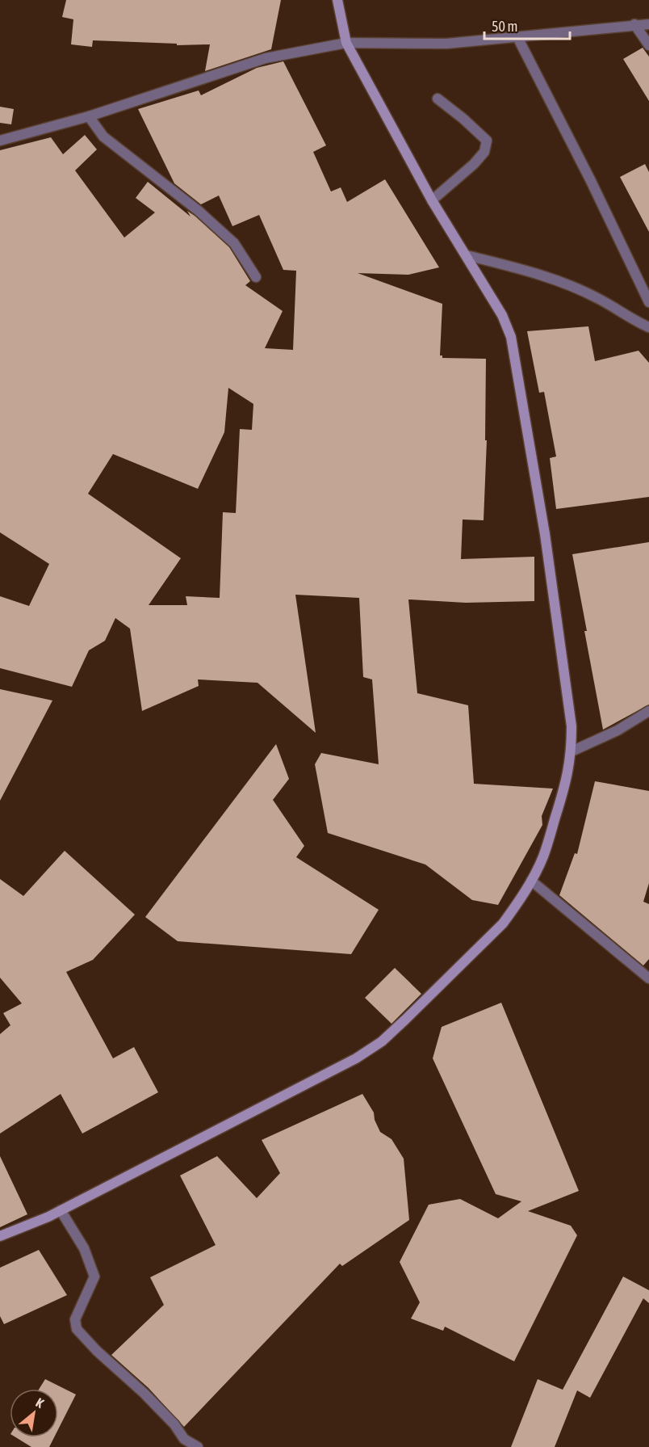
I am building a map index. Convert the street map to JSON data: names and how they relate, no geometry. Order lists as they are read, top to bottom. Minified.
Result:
{"scale_bar":"50 m","north":"top right"}
